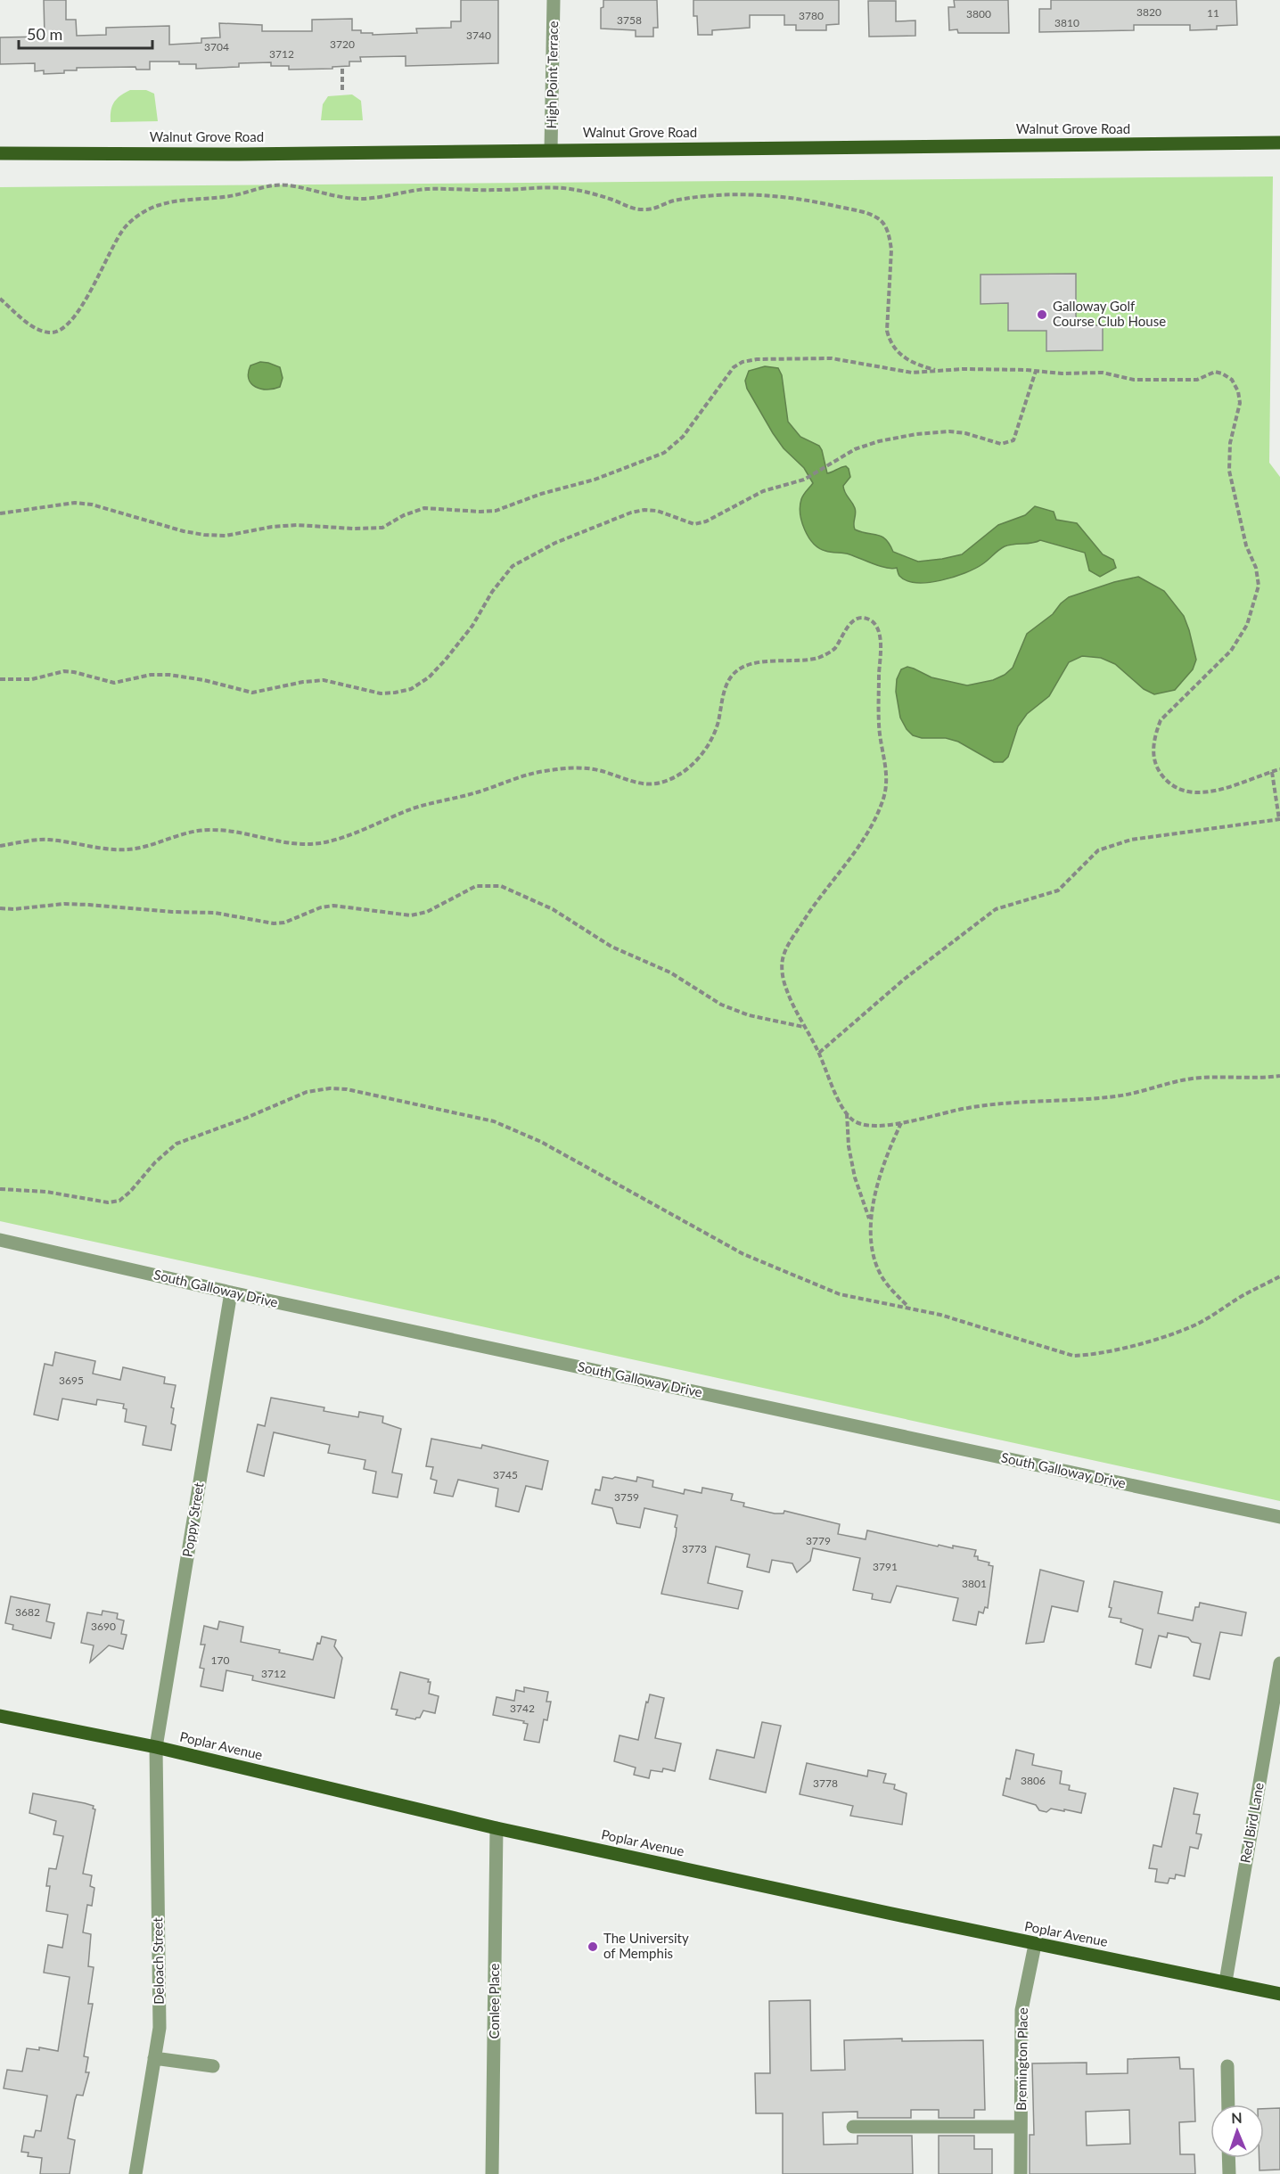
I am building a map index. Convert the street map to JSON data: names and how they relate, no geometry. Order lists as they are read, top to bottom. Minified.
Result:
{"streets":{"main road":["Walnut Grove Road","Poplar Avenue"],"street":["High Point Terrace","South Galloway Drive","Poppy Street","Red Bird Lane","Deloach Street","Conlee Place","Bremington Place"]},"crossings":[["High Point Terrace","Walnut Grove Road"],["South Galloway Drive","Poppy Street"],["Poppy Street","Poplar Avenue"],["Poppy Street","Deloach Street"],["Poplar Avenue","Red Bird Lane"],["Poplar Avenue","Deloach Street"],["Poplar Avenue","Conlee Place"],["Poplar Avenue","Bremington Place"]],"places":["Galloway Golf Course Club House","The University of Memphis"],"house_numbers":["3820","11","3800","3780","3758","3810","3740","3720","3704","3712","3695","3745","3759","3779","3773","3791","3801","3682","3690","170","3712","3742","3806","3778"],"scale_bar":"50 m","north":"top"}
